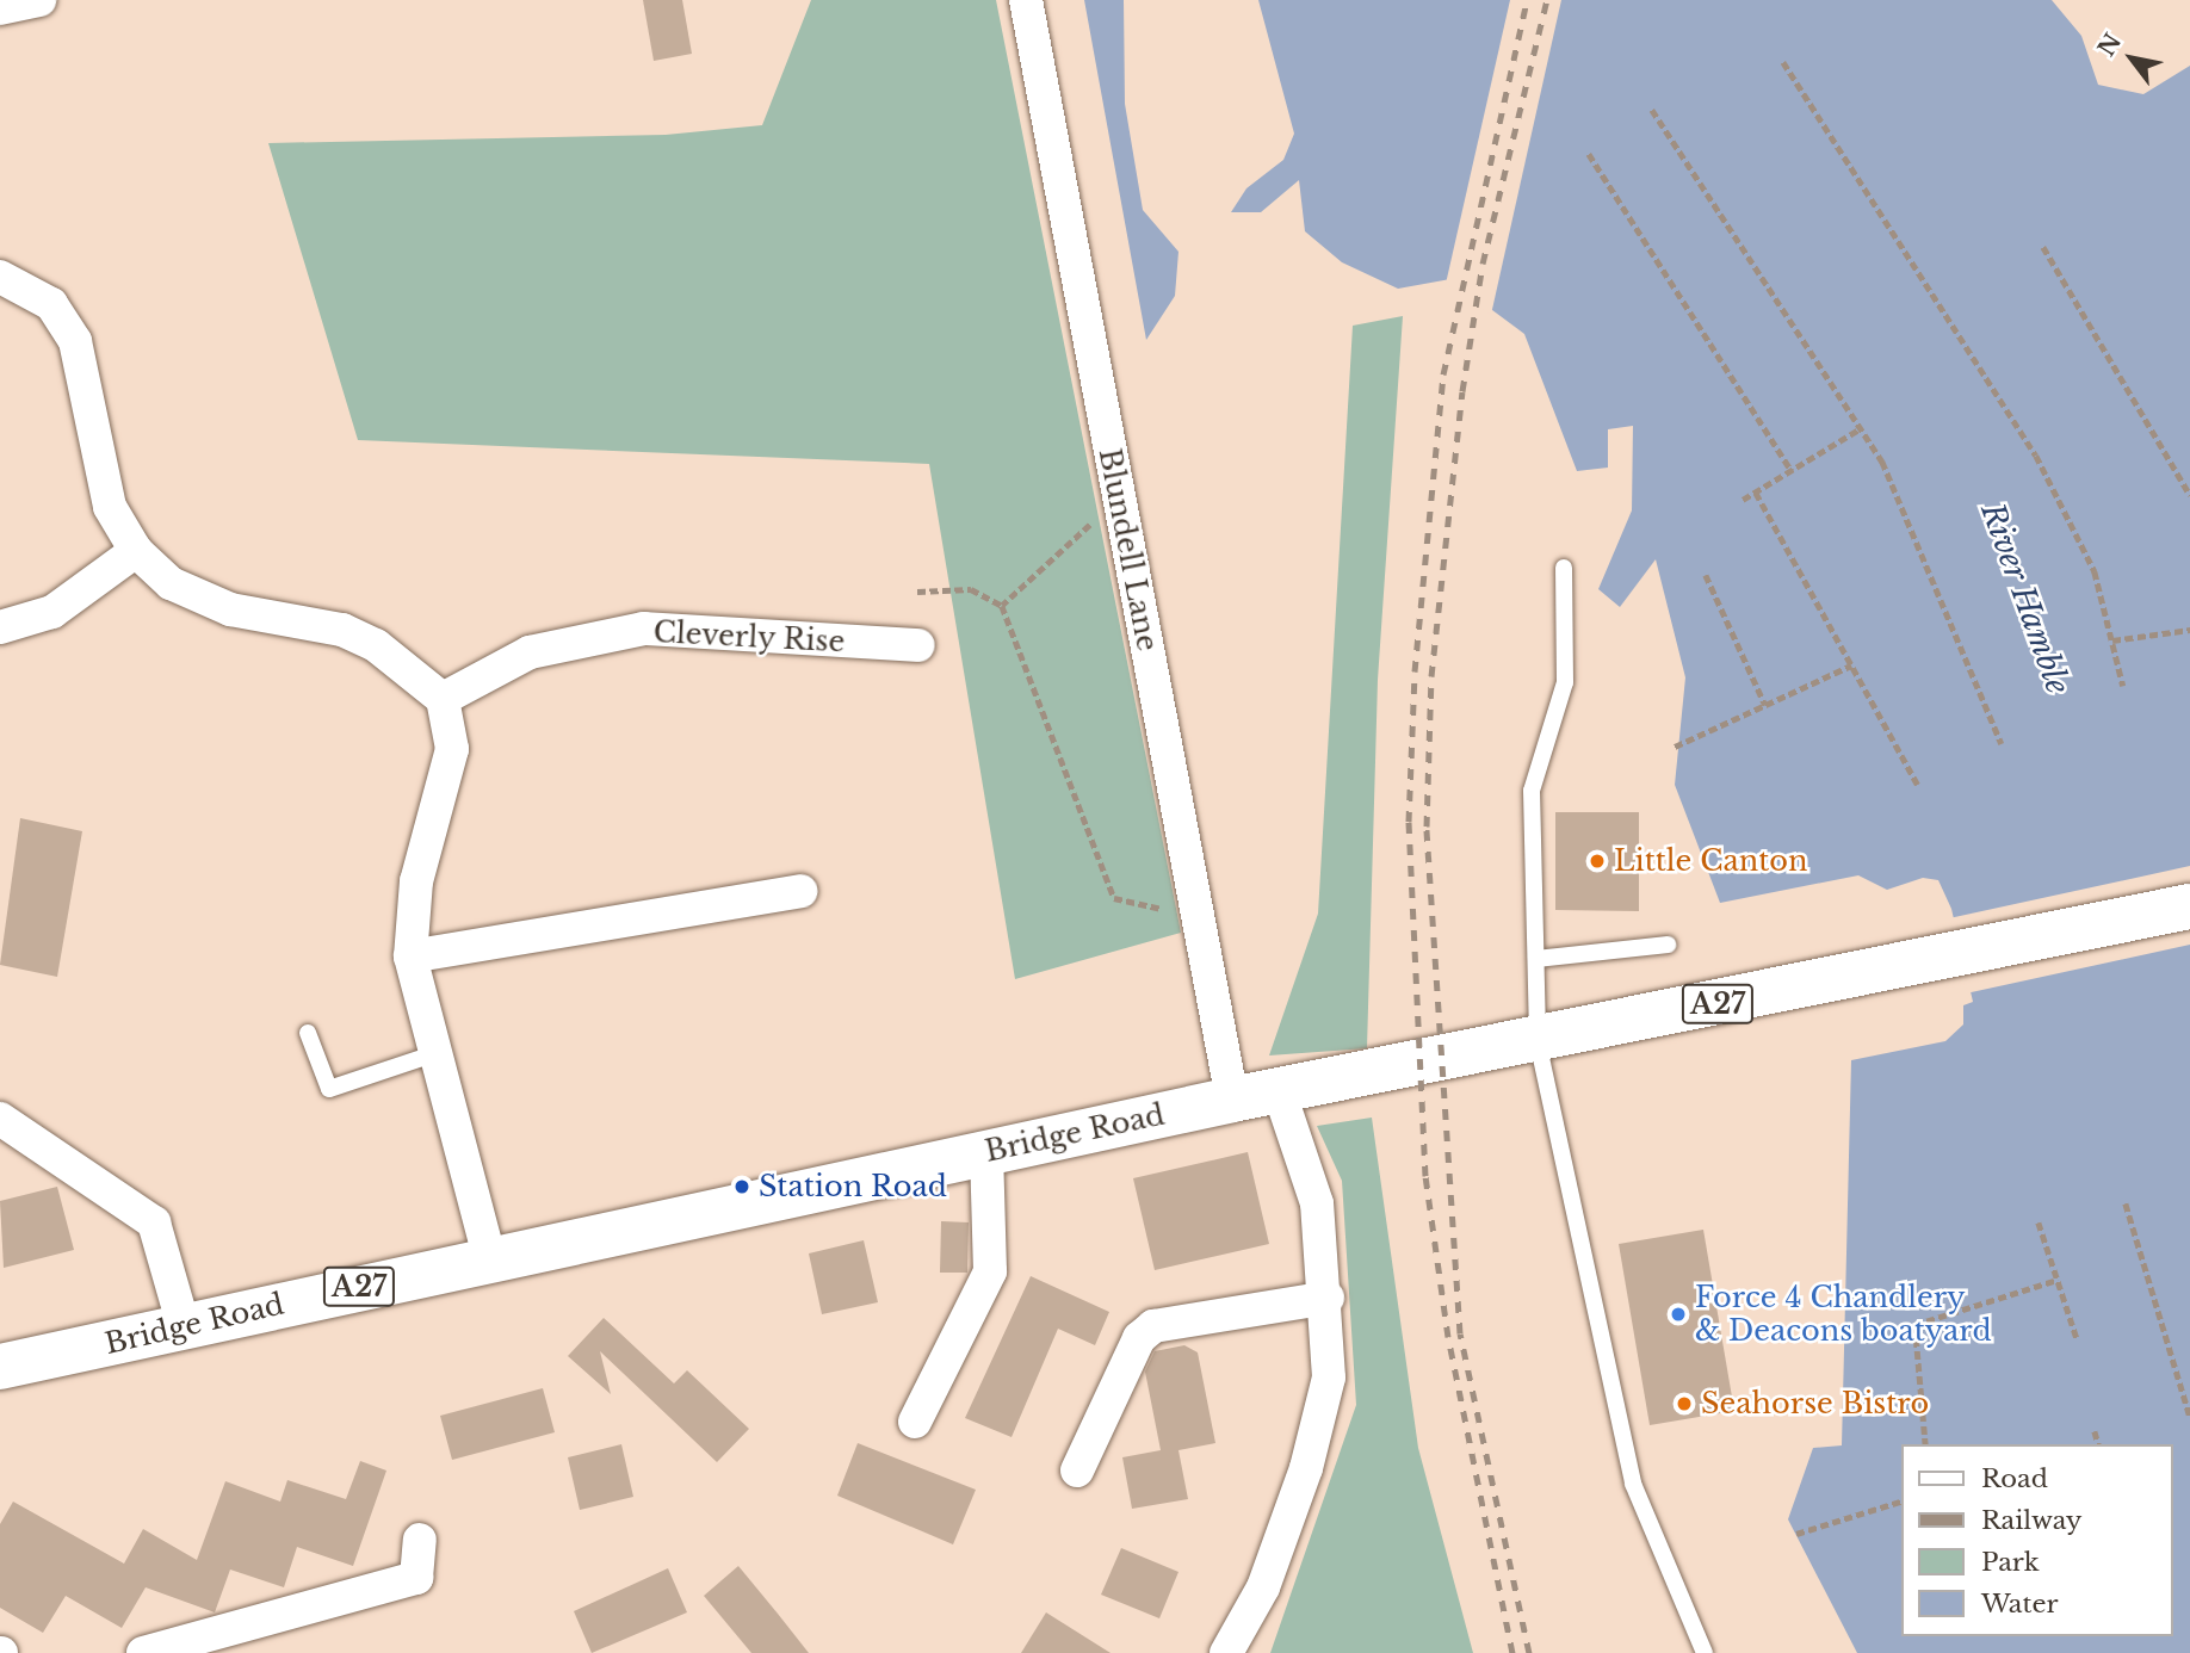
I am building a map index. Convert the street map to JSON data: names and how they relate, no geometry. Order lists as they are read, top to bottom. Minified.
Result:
{"streets":{"main road":["A27","Bridge Road"],"street":["Blundell Lane","Cleverly Rise"]},"crossings":[["Blundell Lane","Bridge Road"]],"water":["River Hamble"],"places":["Little Canton","Station Road","Force 4 Chandlery & Deacons boatyard","Seahorse Bistro"],"legend":["Road","Railway","Park","Water"],"north":"top left"}
